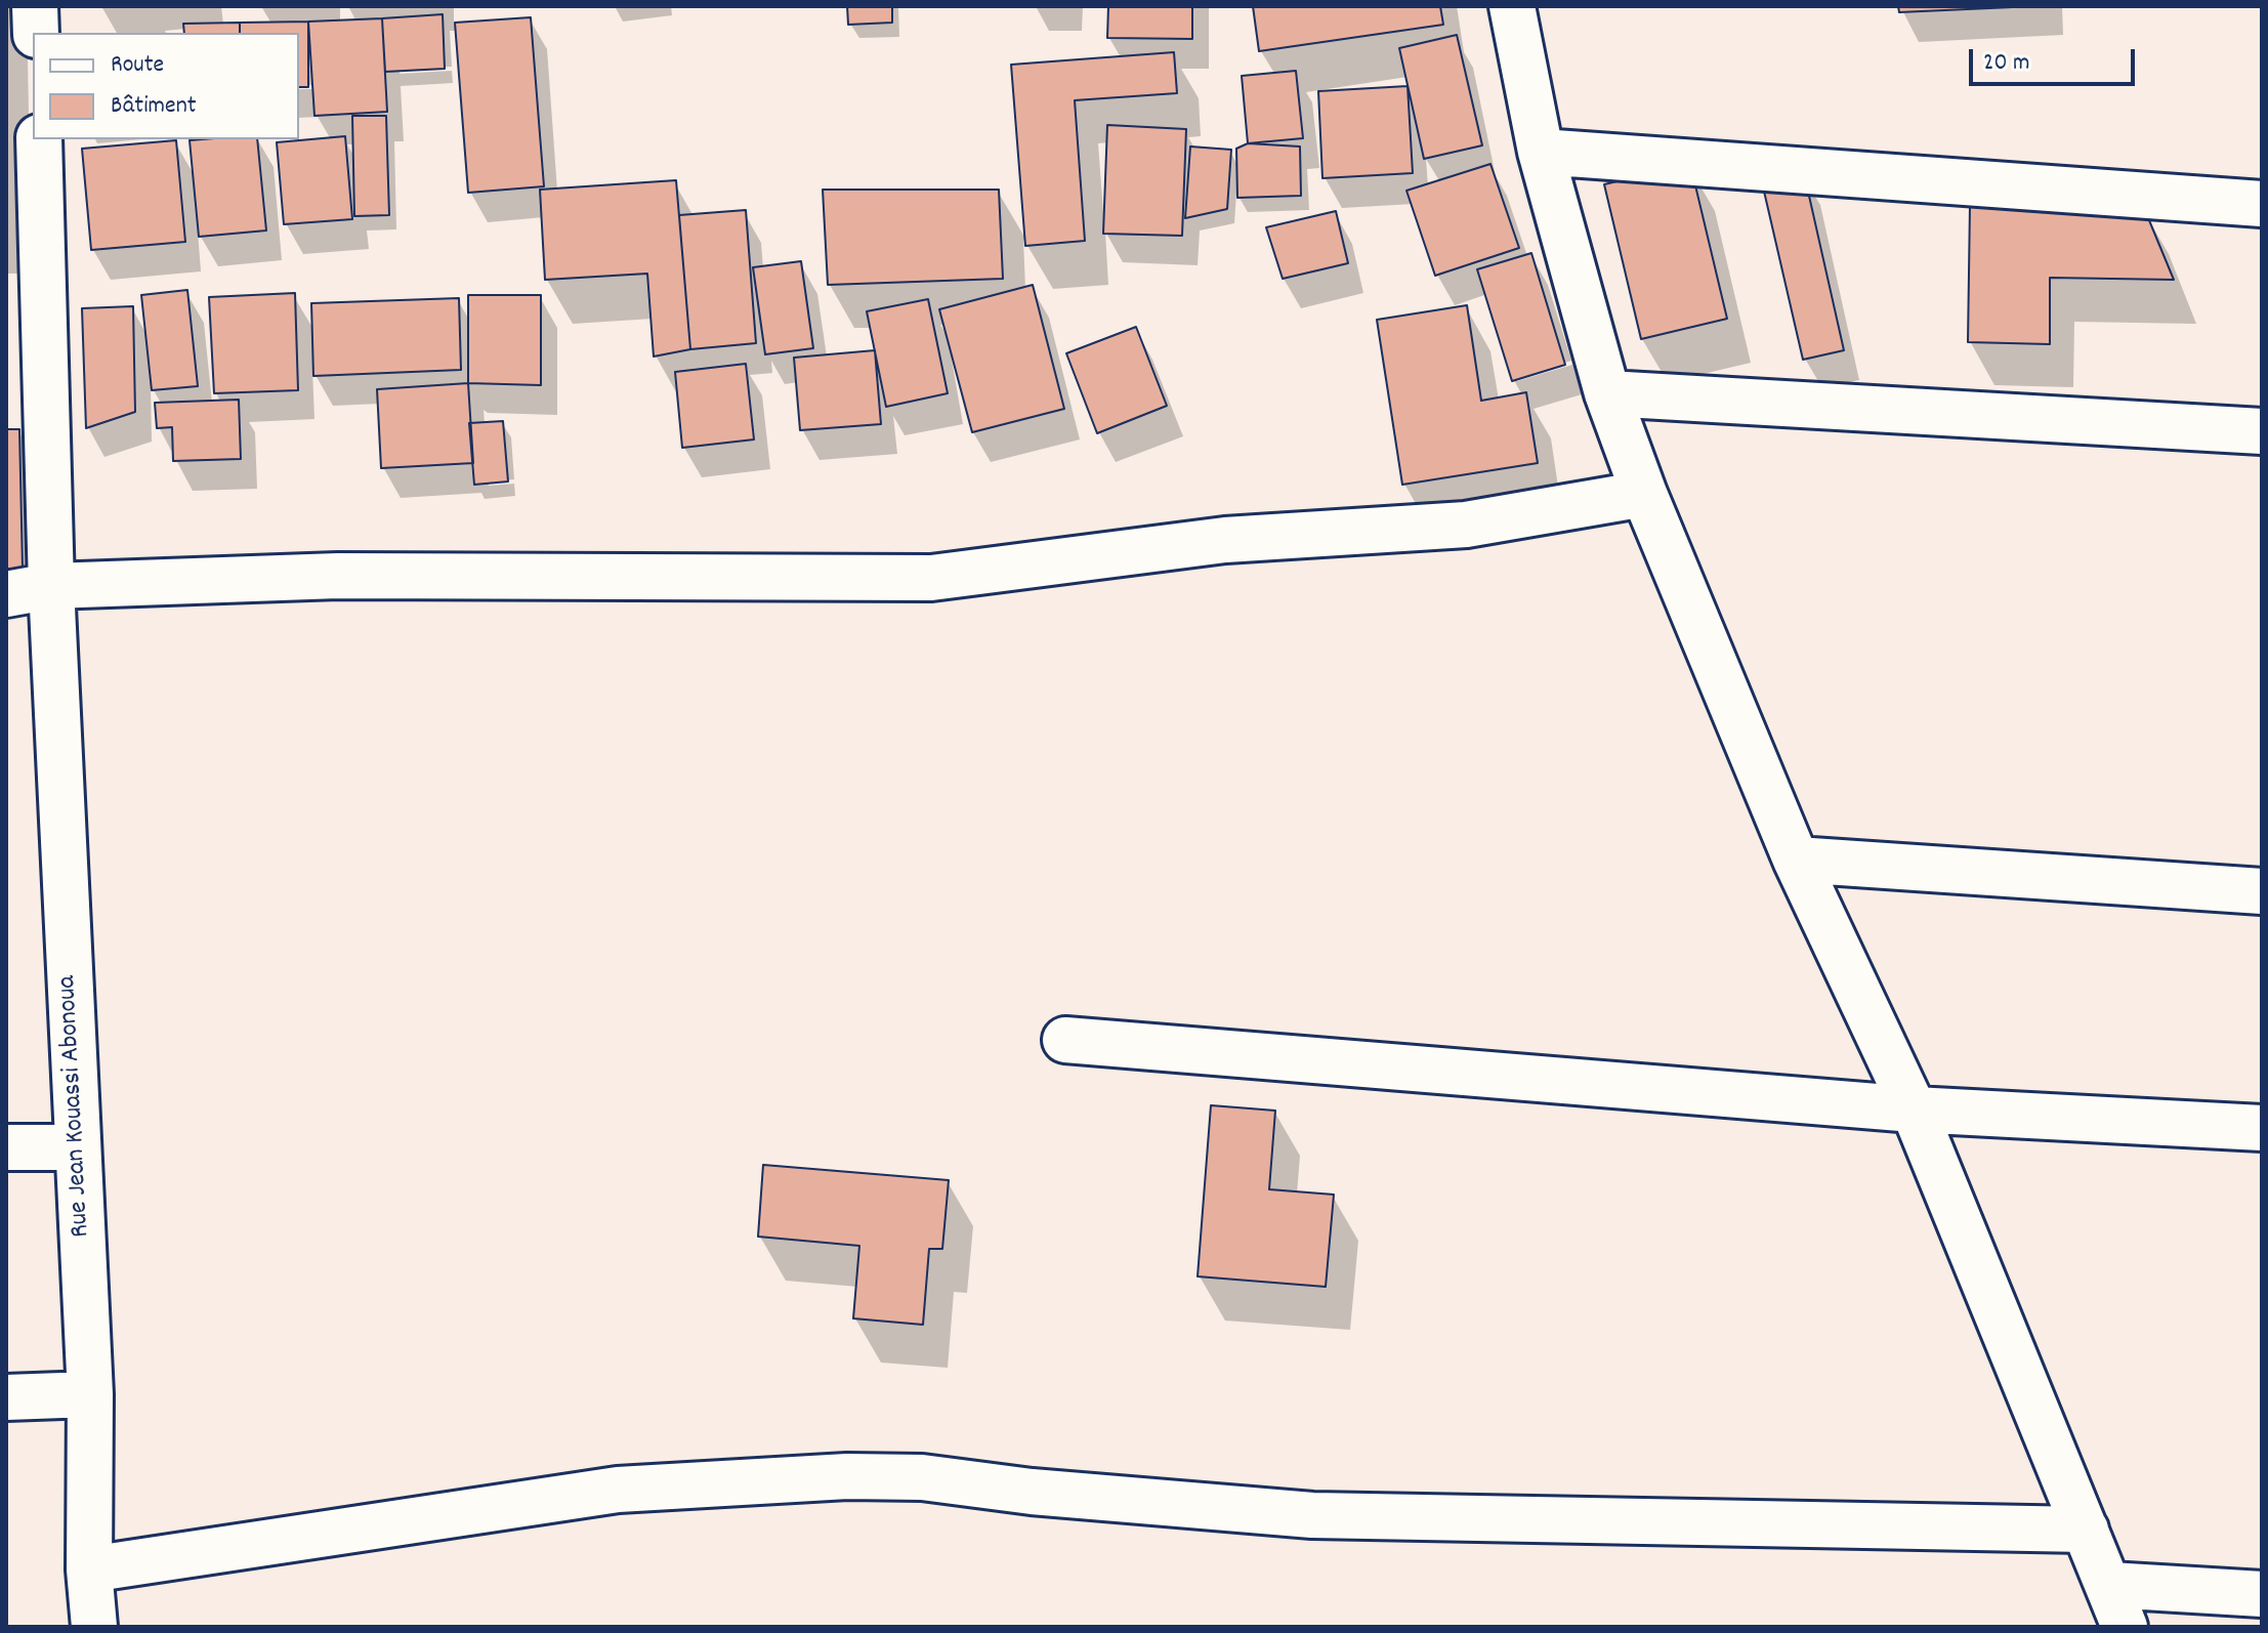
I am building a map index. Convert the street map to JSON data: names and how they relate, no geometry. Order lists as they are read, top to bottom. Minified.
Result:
{"streets":{"street":["Rue Jean Kouassi Abonoua"]},"legend":["Route","Bâtiment"],"scale_bar":"20 m"}
